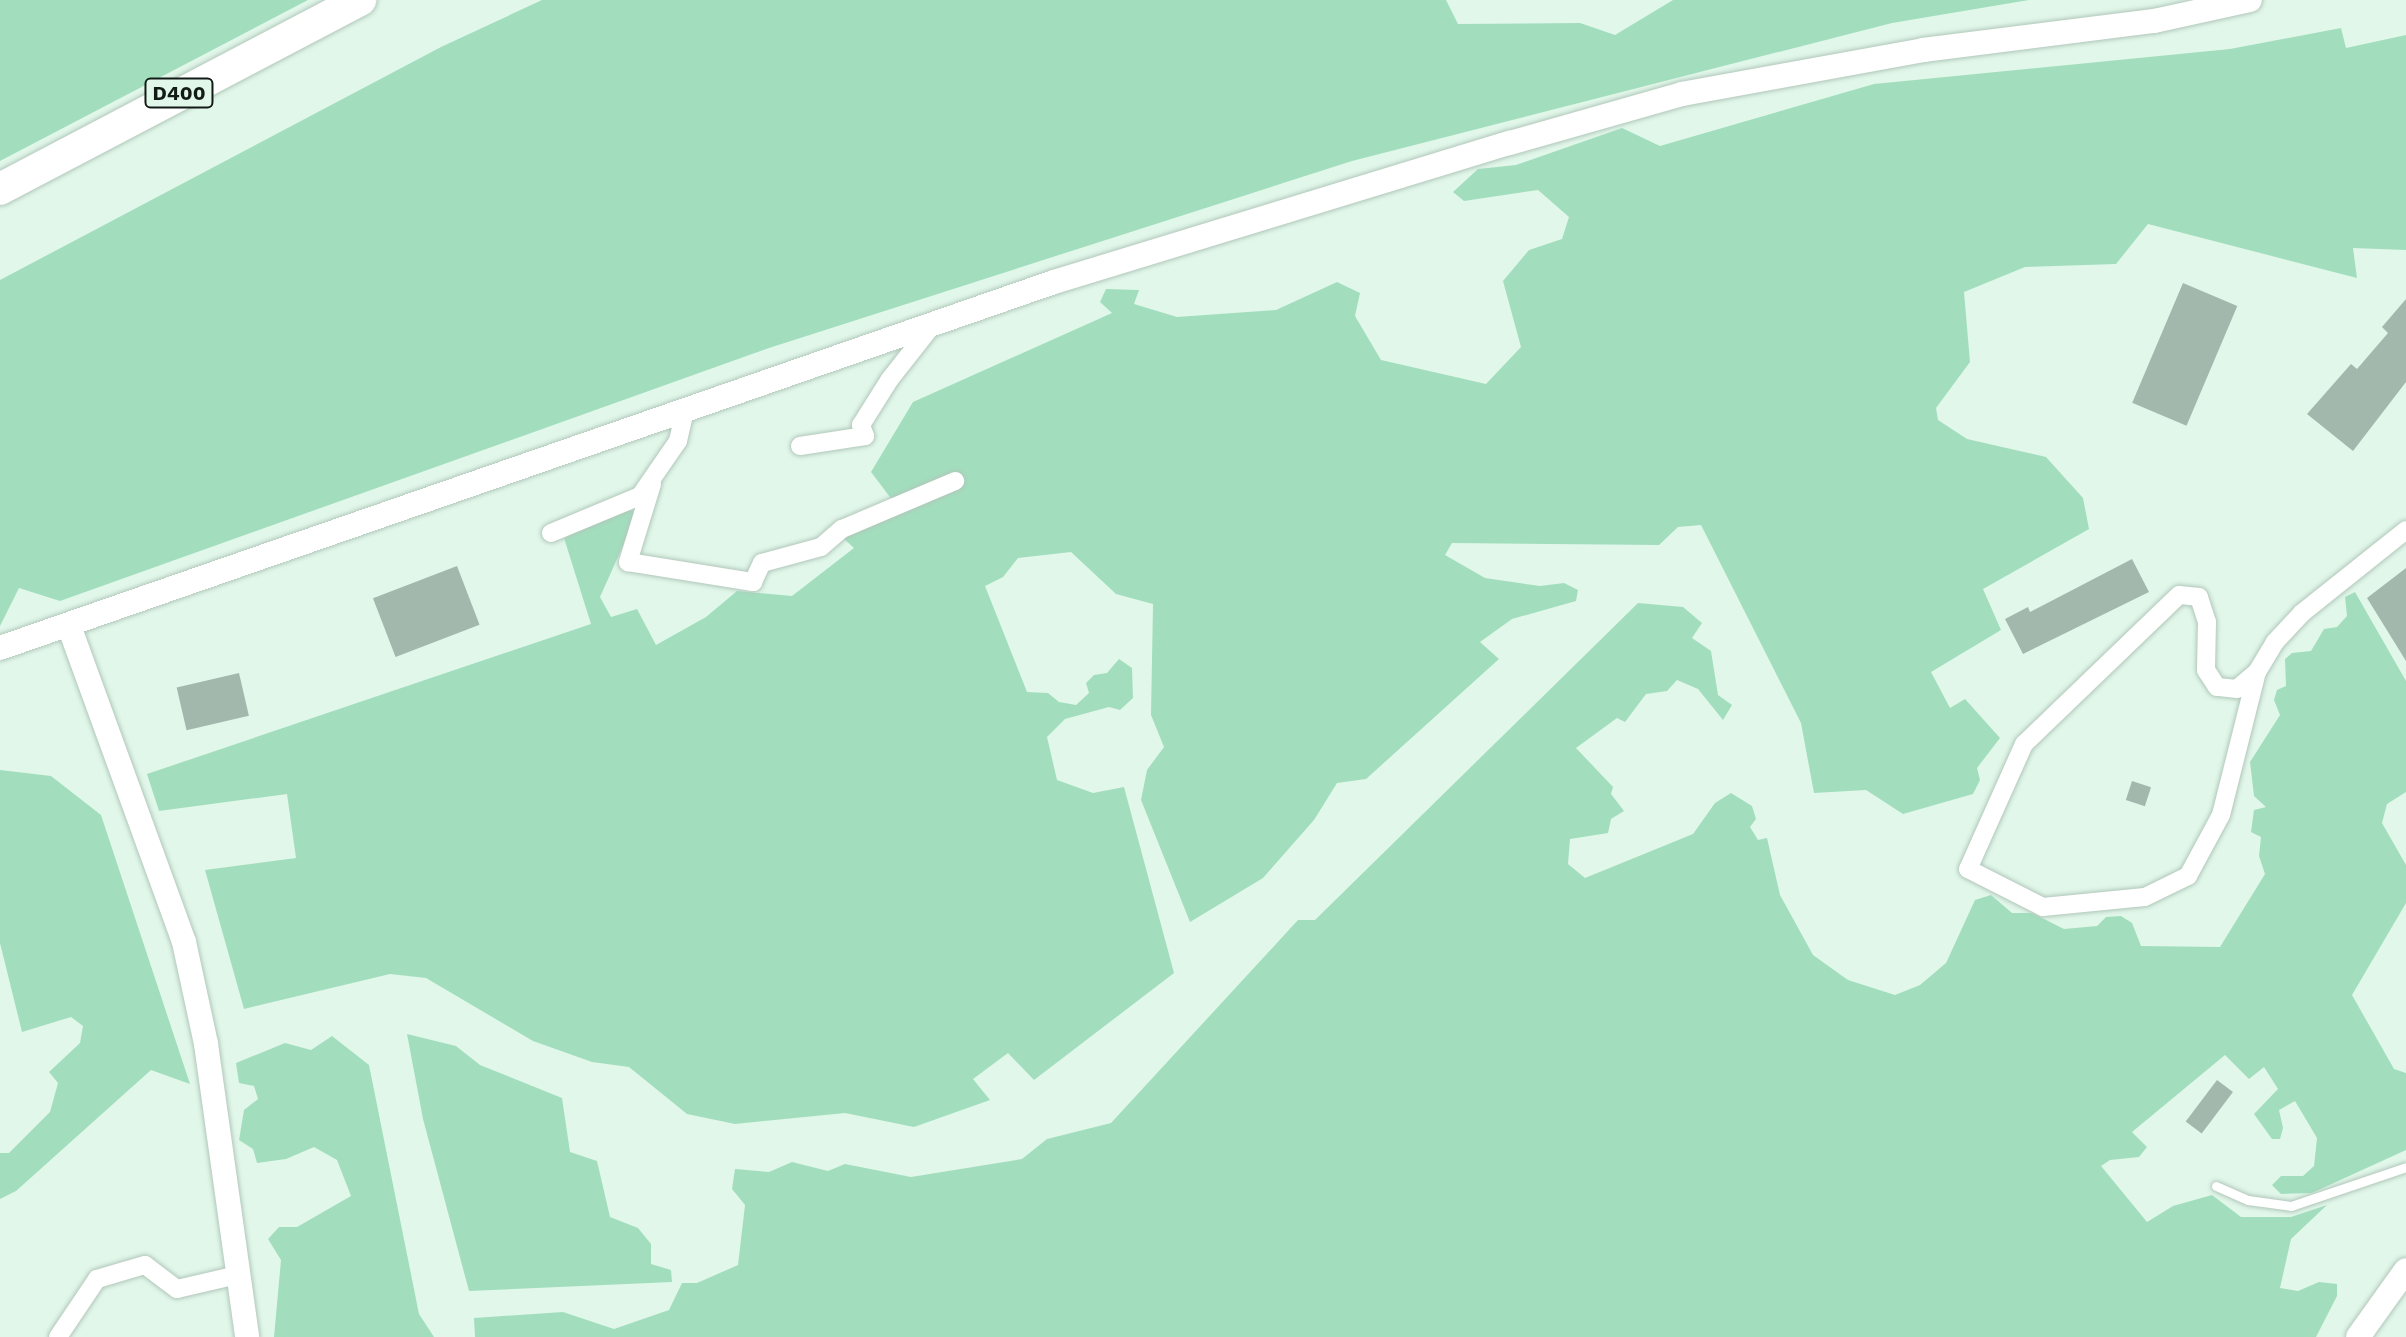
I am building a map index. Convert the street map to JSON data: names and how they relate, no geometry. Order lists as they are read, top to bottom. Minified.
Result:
{"streets":{"highway":["D400"]}}
